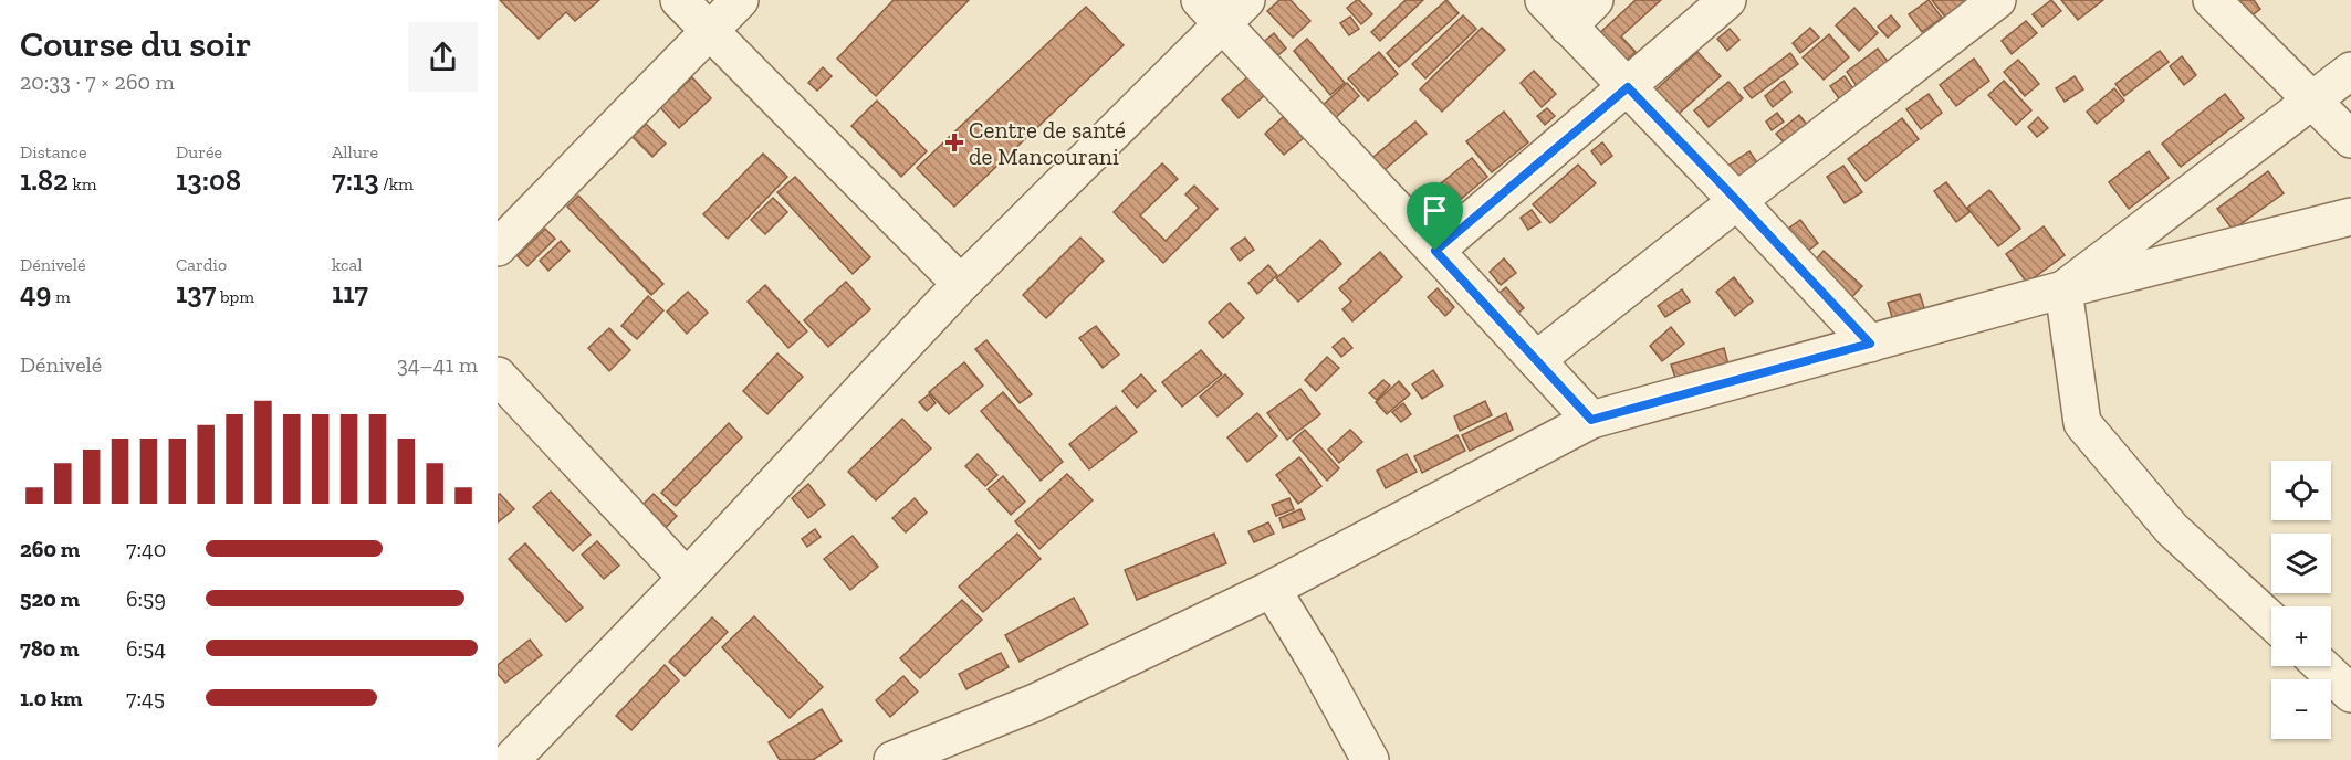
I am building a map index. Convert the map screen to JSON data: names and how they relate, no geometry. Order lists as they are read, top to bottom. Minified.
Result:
{"places":{"health":["Centre de santé de Mancourani"]},"page":{"heading":["Course du soir","20:33 · 7 × 260 m"],"stats":[["Distance","1.82 km"],["Durée","13:08"],["Allure","7:13 /km"],["Dénivelé","49 m"],["Cardio","137 bpm"],["kcal","117"]],"chart":["Dénivelé","34–41 m"],"map_buttons":["+","−"],"list":[{"name":"260 m","note":"7:40"},{"name":"520 m","note":"6:59"},{"name":"780 m","note":"6:54"},{"name":"1.0 km","note":"7:45"}]}}
